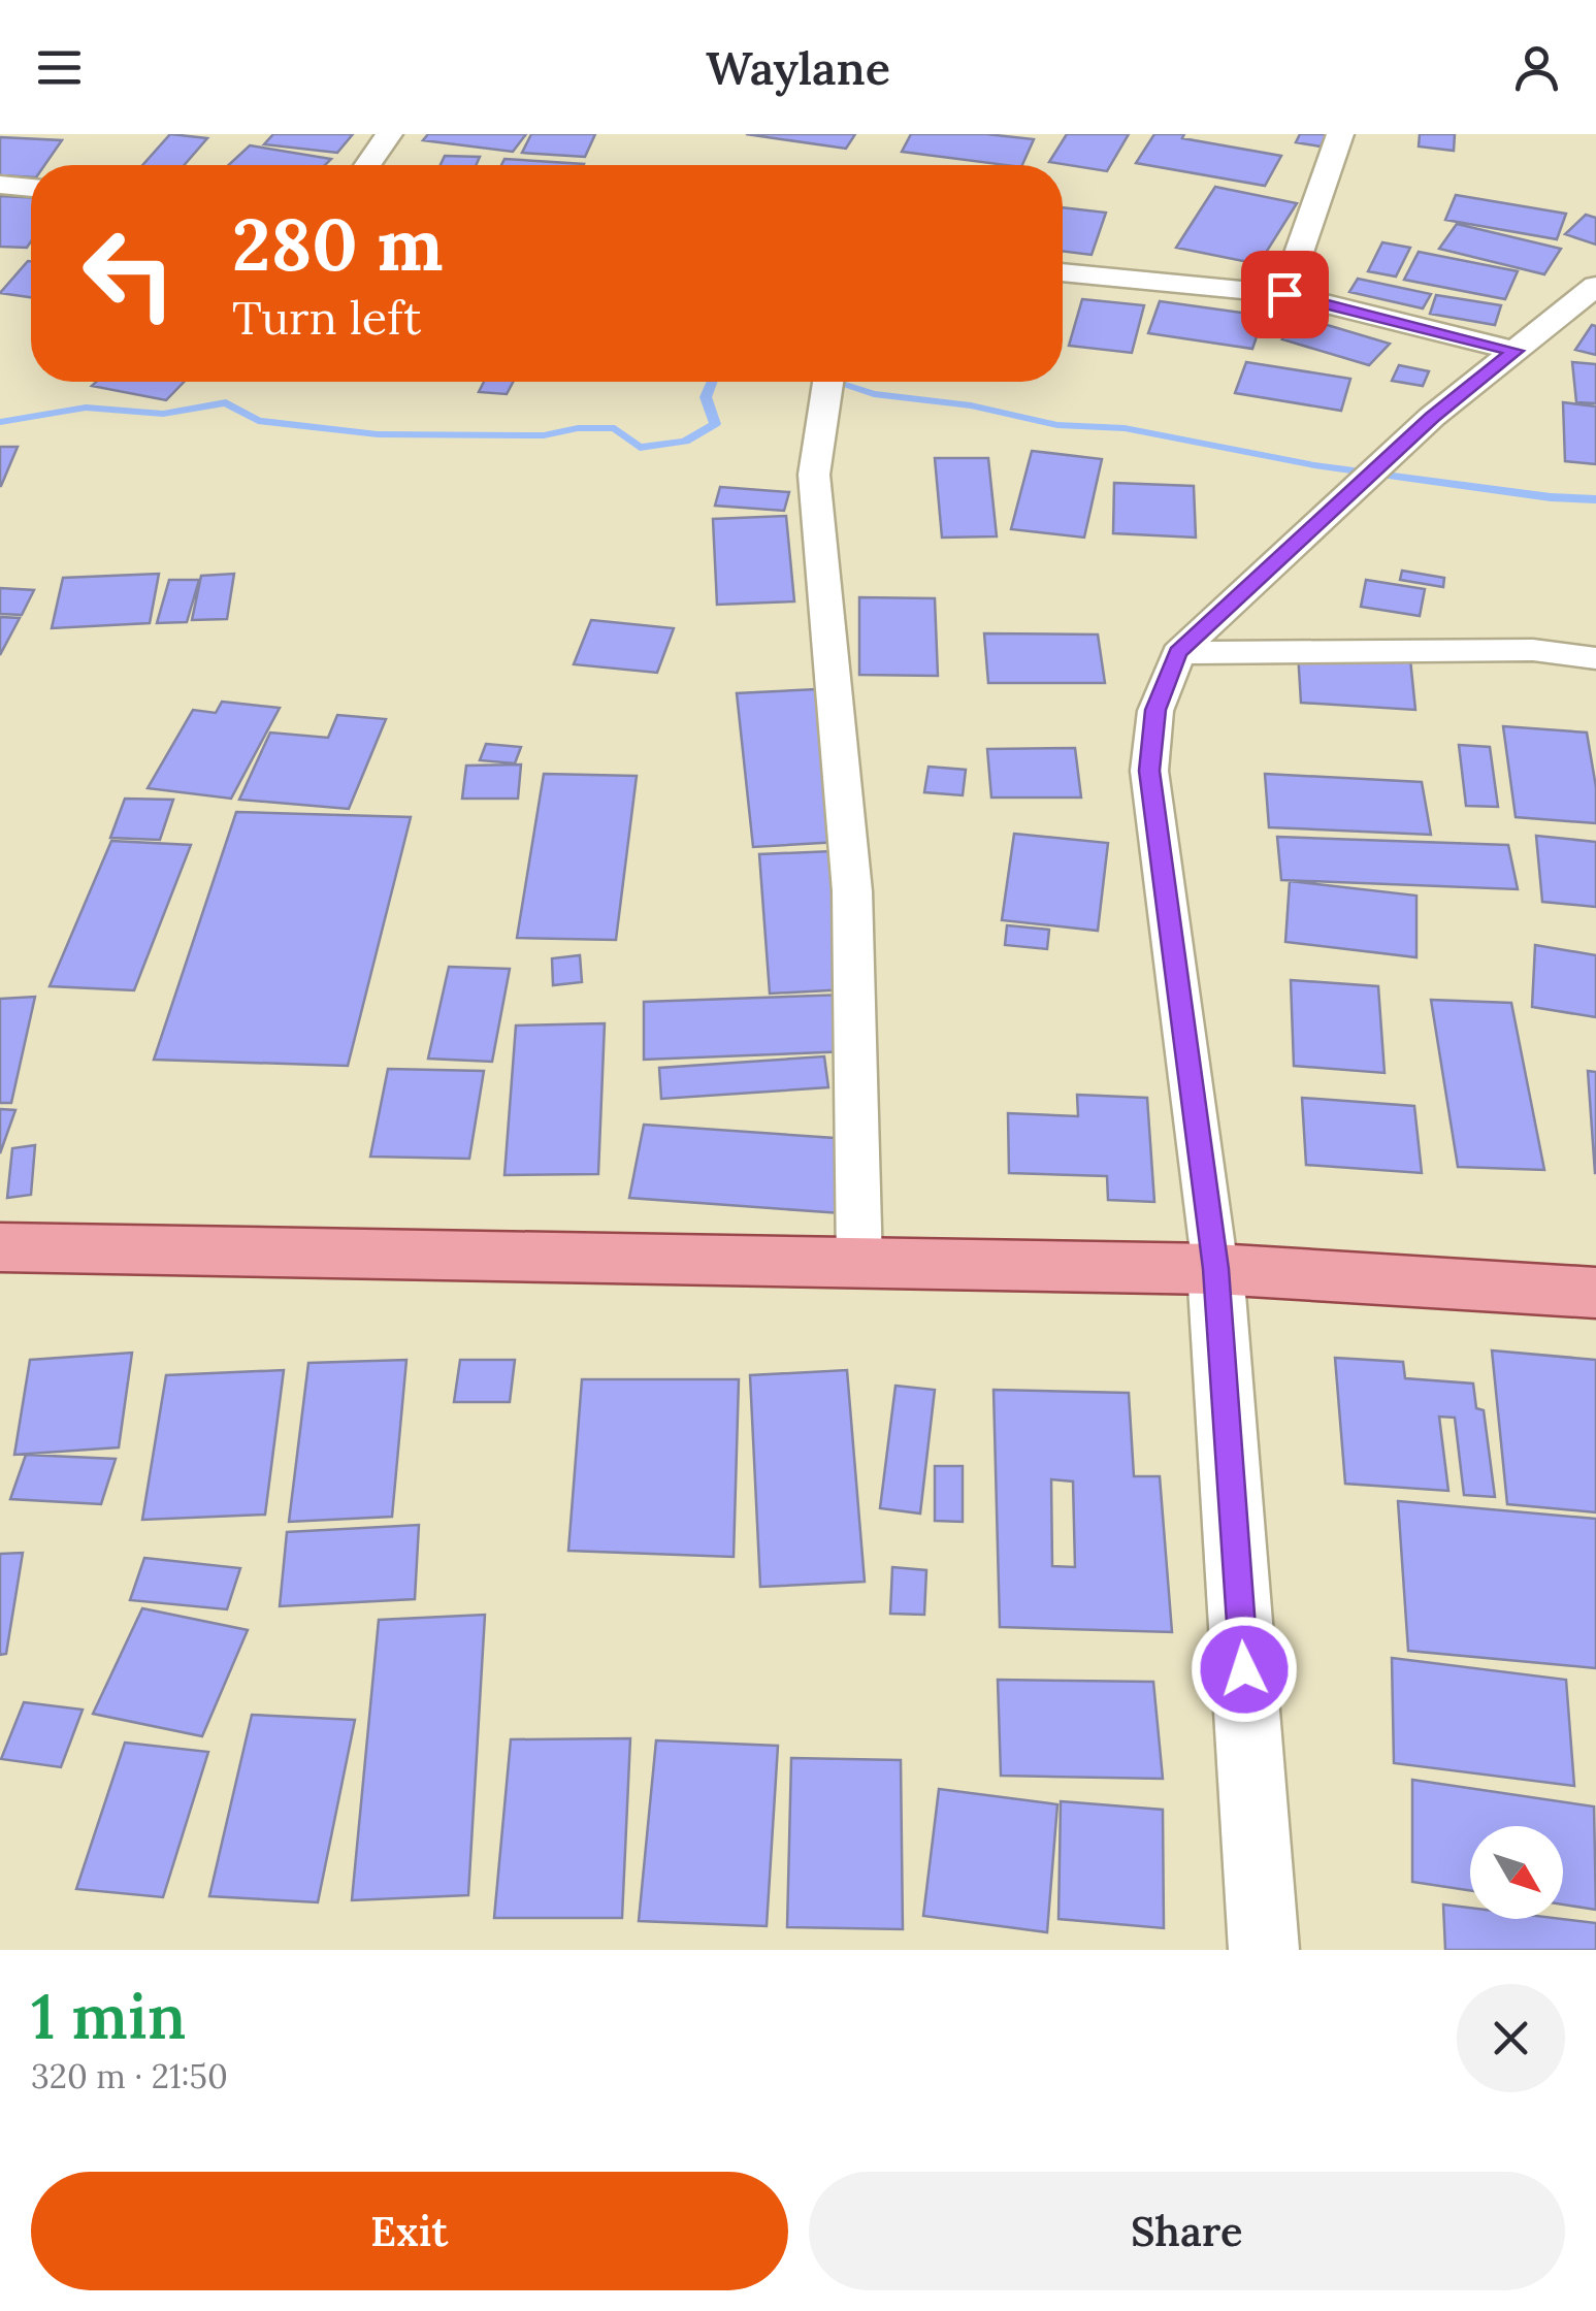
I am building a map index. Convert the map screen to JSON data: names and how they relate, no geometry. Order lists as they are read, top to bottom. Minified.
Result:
{"north":"bottom right","page":{"header":"Waylane","turn":["280 m","Turn left"],"heading":["1 min","320 m · 21:50"],"buttons":["Exit","Share"]}}
